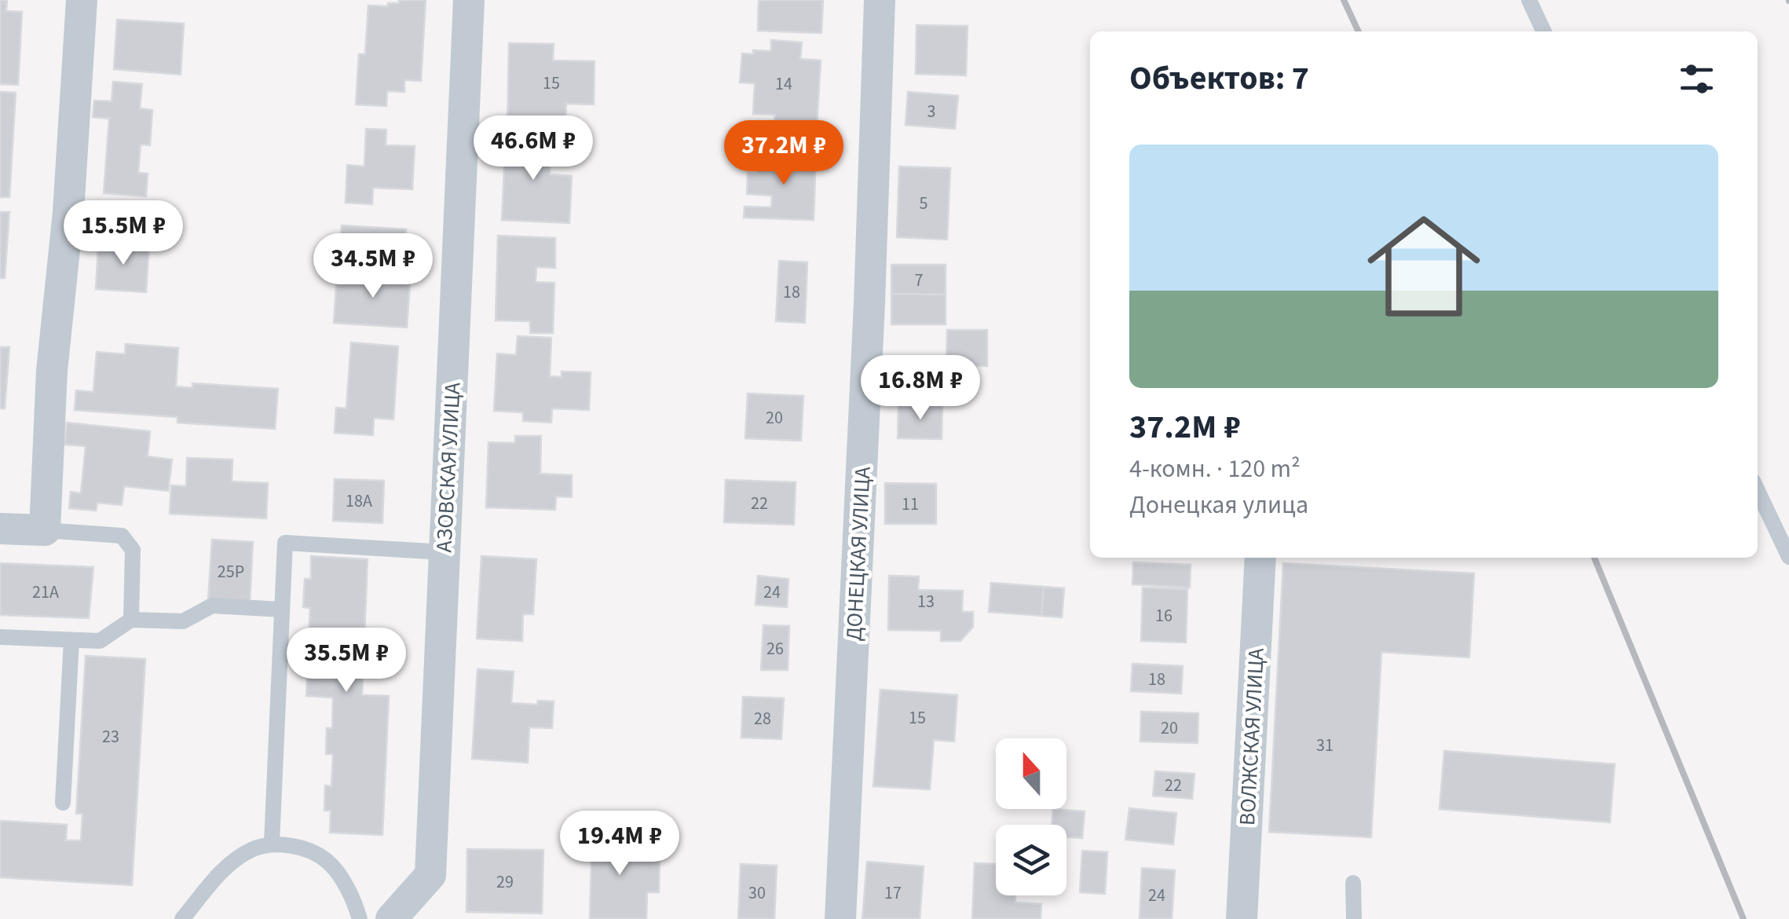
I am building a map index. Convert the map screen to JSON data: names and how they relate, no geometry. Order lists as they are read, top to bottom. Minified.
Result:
{"streets":{"street":["АЗОВСКАЯ УЛИЦА","ДОНЕЦКАЯ УЛИЦА","ВОЛЖСКАЯ УЛИЦА"]},"house_numbers":["15","14","3","5","7","18","20","18А","22","11","25Р","21А","24","13","16","26","18","15","28","20","23","31","22","29","30","17","24"],"north":"top","page":{"heading":"Объектов: 7","price":["46.6M ₽","37.2M ₽","15.5M ₽","34.5M ₽","16.8M ₽","35.5M ₽","19.4M ₽"],"list":[{"name":"37.2M ₽","note":"4-комн. · 120 m² · Донецкая улица"}]}}
